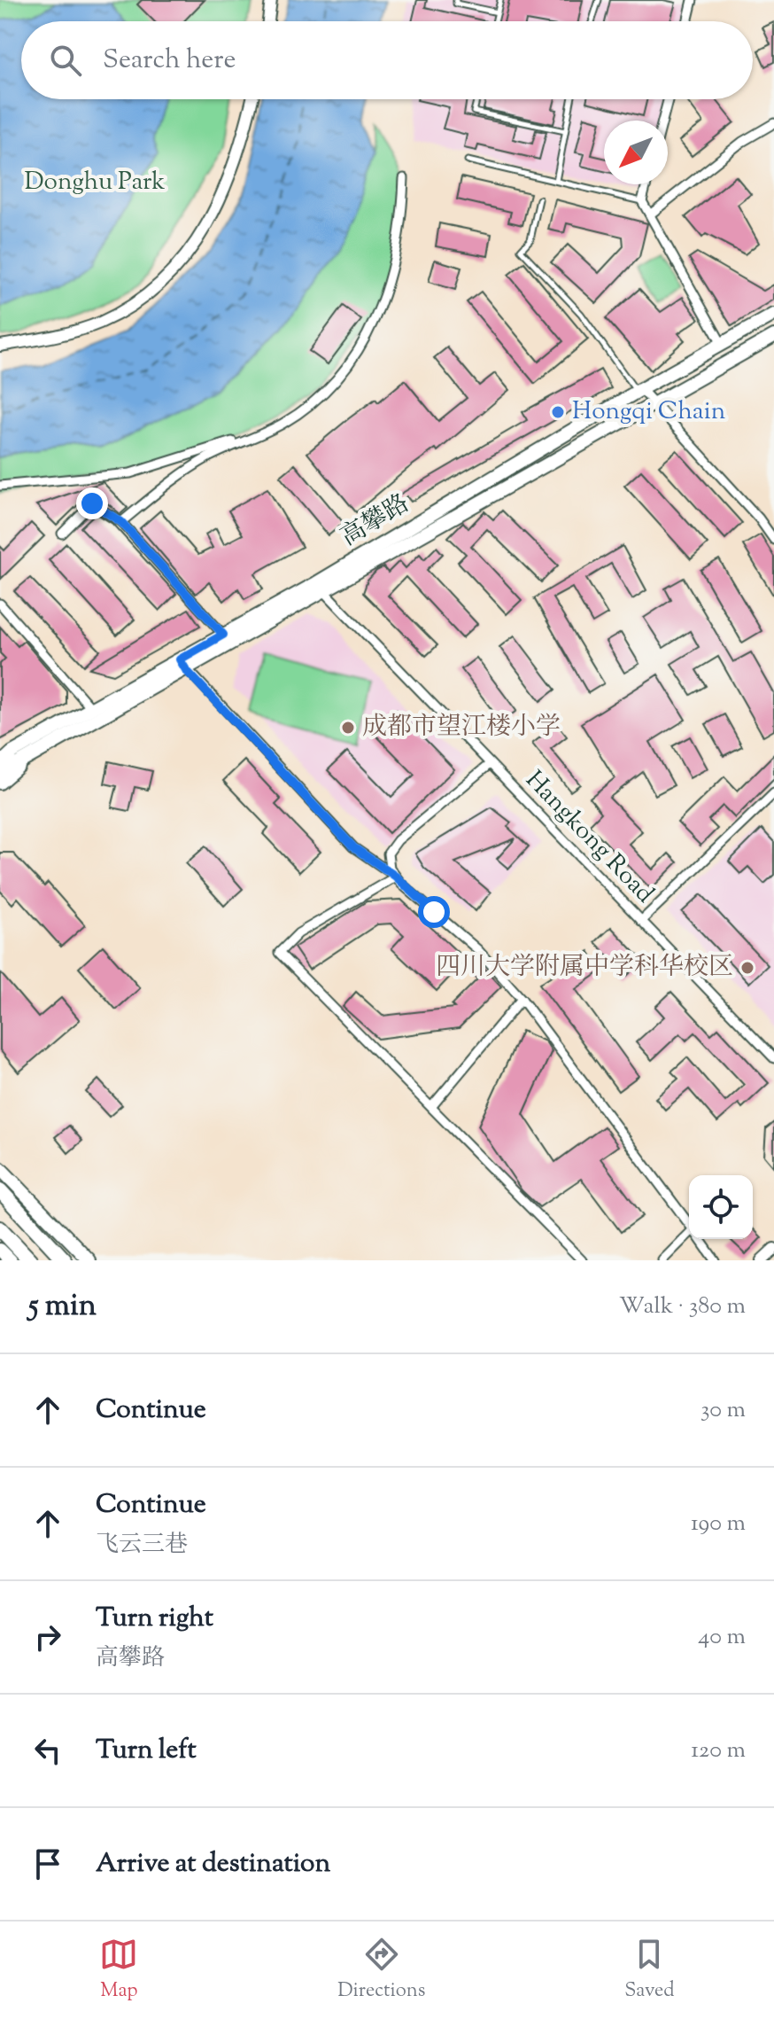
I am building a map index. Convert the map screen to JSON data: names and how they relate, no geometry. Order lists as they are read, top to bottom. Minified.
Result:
{"streets":{"main road":["高攀路"],"street":["Hangkong Road"]},"crossings":[["高攀路","Hangkong Road"]],"parks":["Donghu Park"],"places":["Hongqi Chain","成都市望江楼小学","四川大学附属中学科华校区"],"north":"bottom left","page":{"search":"Search here","heading":["5 min","Walk · 380 m"],"list":[["Continue","30 m"],["Continue","飞云三巷","190 m"],["Turn right","高攀路","40 m"],["Turn left","120 m"],"Arrive at destination"],"nav":["Map","Directions","Saved"]}}
